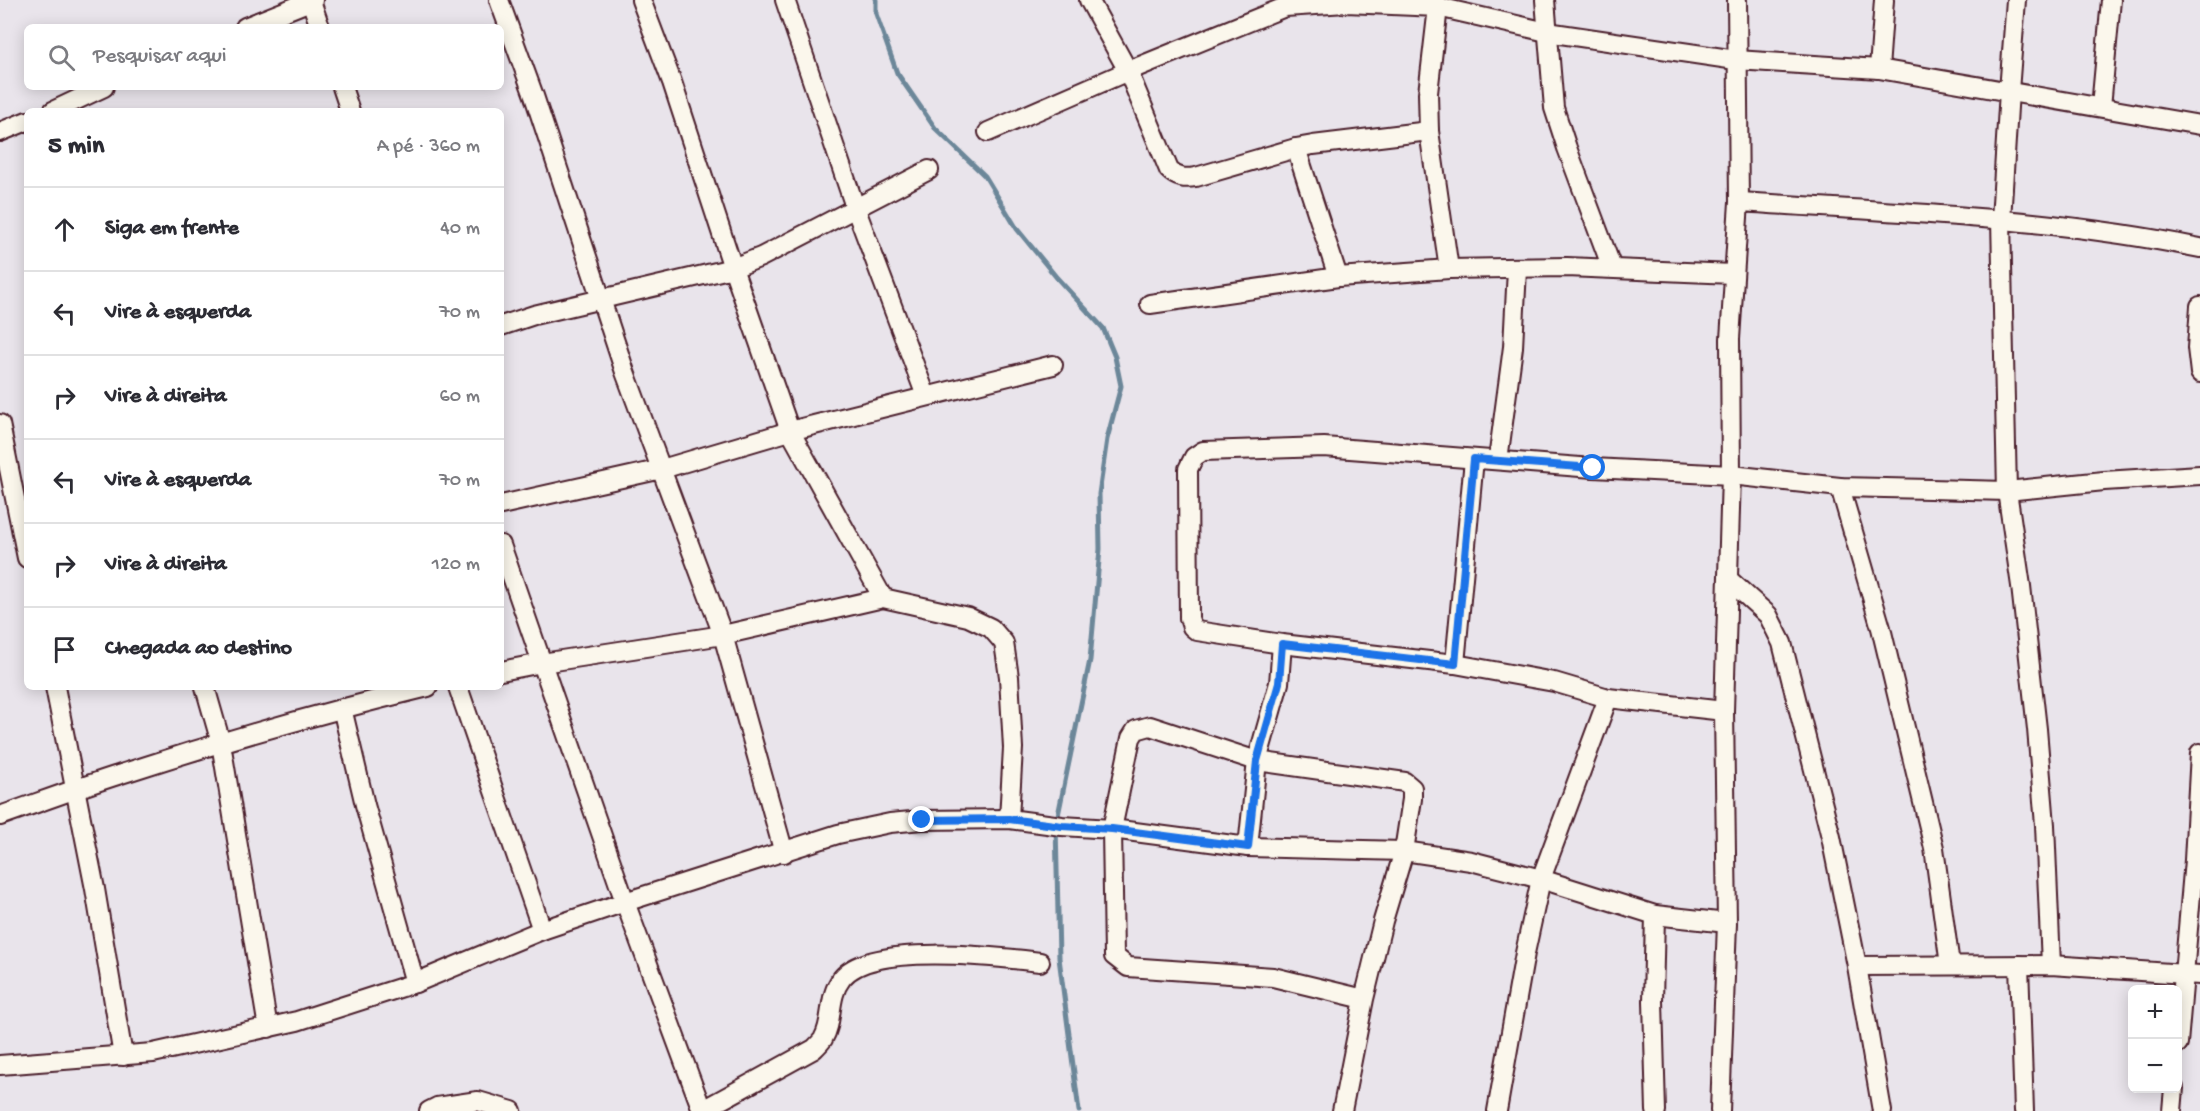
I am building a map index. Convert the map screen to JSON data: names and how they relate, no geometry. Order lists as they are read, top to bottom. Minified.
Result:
{"page":{"search":"Pesquisar aqui","heading":["5 min","A pé · 360 m"],"list":[["Siga em frente","40 m"],["Vire à esquerda","70 m"],["Vire à direita","60 m"],["Vire à esquerda","70 m"],["Vire à direita","120 m"],"Chegada ao destino"],"map_buttons":["+","−"]}}
